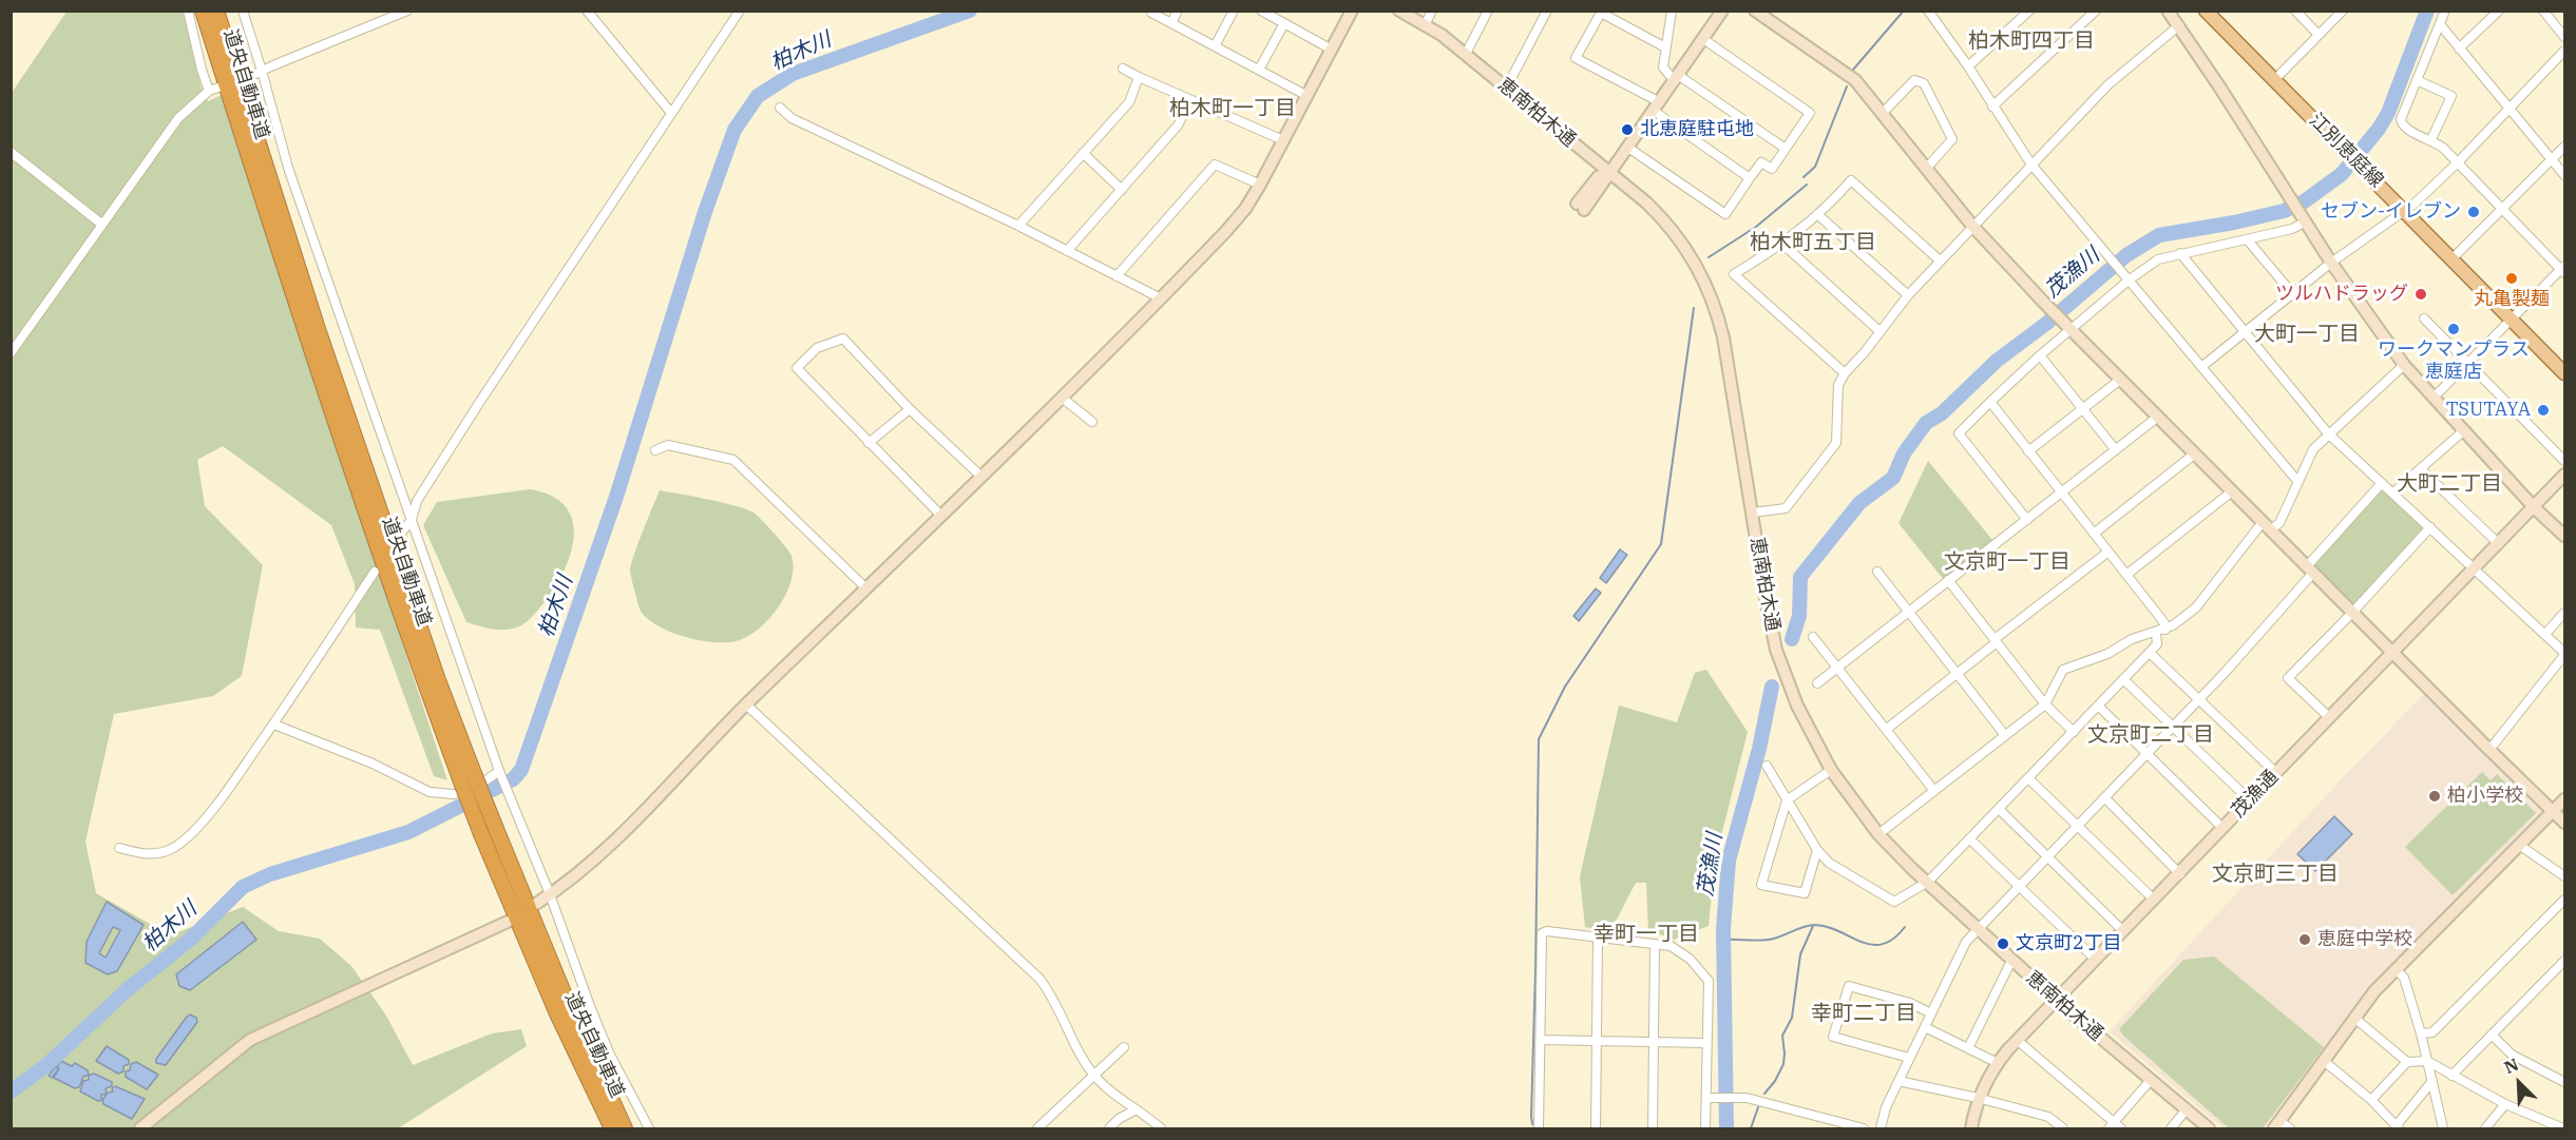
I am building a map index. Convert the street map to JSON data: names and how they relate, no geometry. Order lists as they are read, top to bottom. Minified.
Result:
{"streets":{"highway":["道央自動車道"],"main road":["江別恵庭線"],"street":["恵南柏木通","茂漁通"]},"crossings":[["恵南柏木通","茂漁通"]],"districts":["柏木町四丁目","柏木町一丁目","柏木町五丁目","大町一丁目","大町二丁目","文京町一丁目","文京町二丁目","文京町三丁目","幸町一丁目","幸町二丁目"],"water":["柏木川","茂漁川"],"places":["北恵庭駐屯地","セブン-イレブン","丸亀製麺","ツルハドラッグ","ワークマンプラス 恵庭店","TSUTAYA","柏小学校","恵庭中学校","文京町2丁目"],"north":"top left"}
